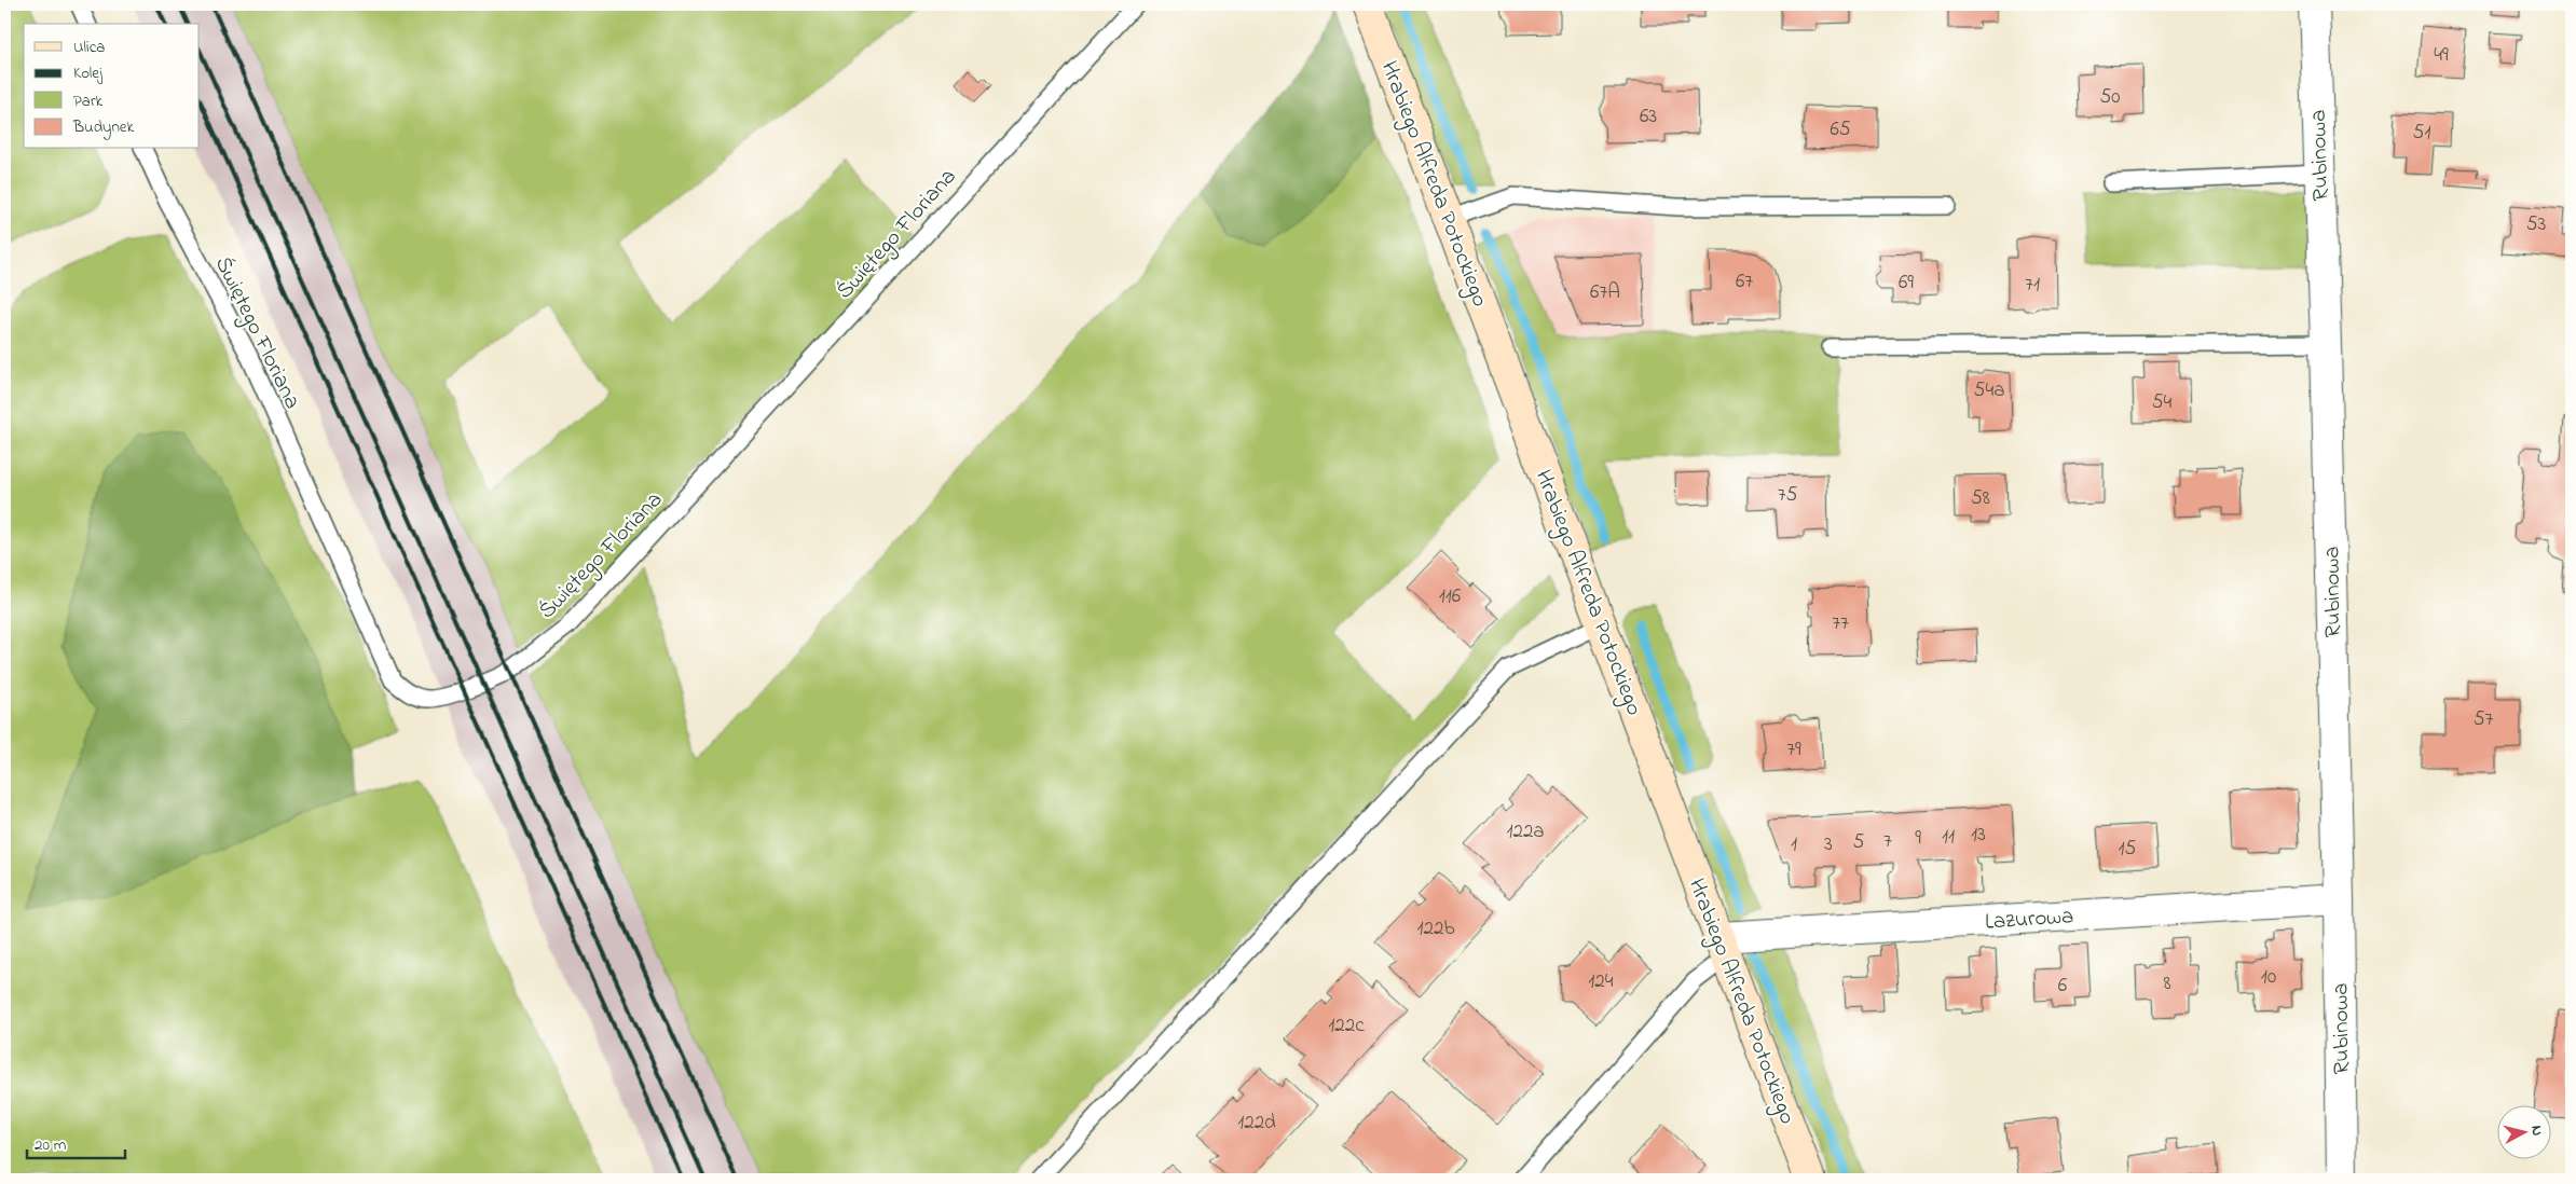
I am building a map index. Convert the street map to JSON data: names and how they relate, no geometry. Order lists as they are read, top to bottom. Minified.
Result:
{"streets":{"street":["Rubinowa","Hrabiego Alfreda Potockiego","Lazurowa"],"lane":["Świętego Floriana"]},"crossings":[["Rubinowa","Lazurowa"],["Hrabiego Alfreda Potockiego","Lazurowa"]],"house_numbers":["49","50","63","65","51","53","67","69","71","67A","54a","54","75","58","116","77","57","79","122a","13","11","9","7","5","1","3","15","122b","10","124","8","6","122c","122d"],"legend":["Ulica","Kolej","Park","Budynek"],"scale_bar":"20 m","north":"right"}
